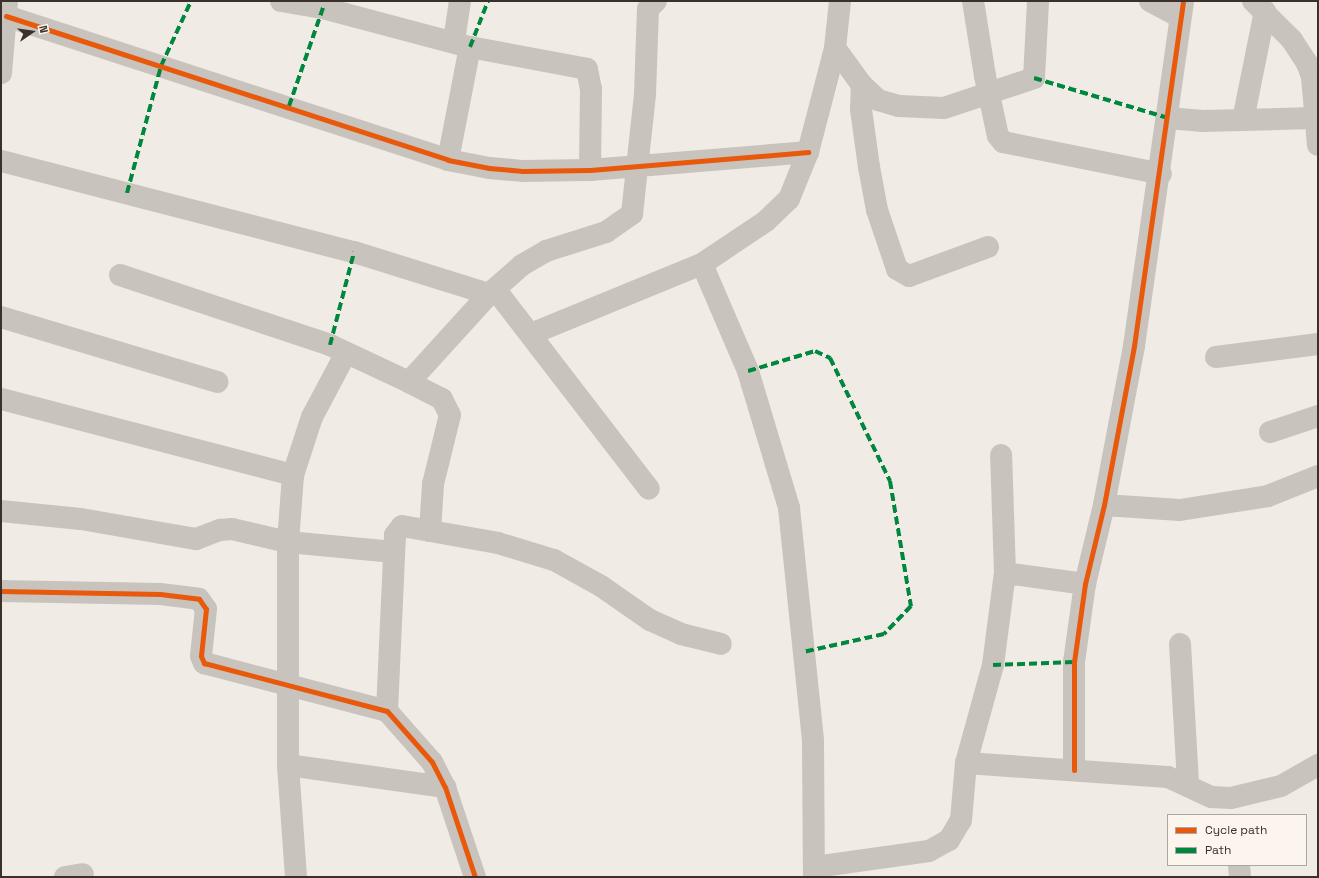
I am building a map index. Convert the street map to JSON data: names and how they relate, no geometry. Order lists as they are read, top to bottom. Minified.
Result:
{"legend":["Cycle path","Path"],"north":"right"}
